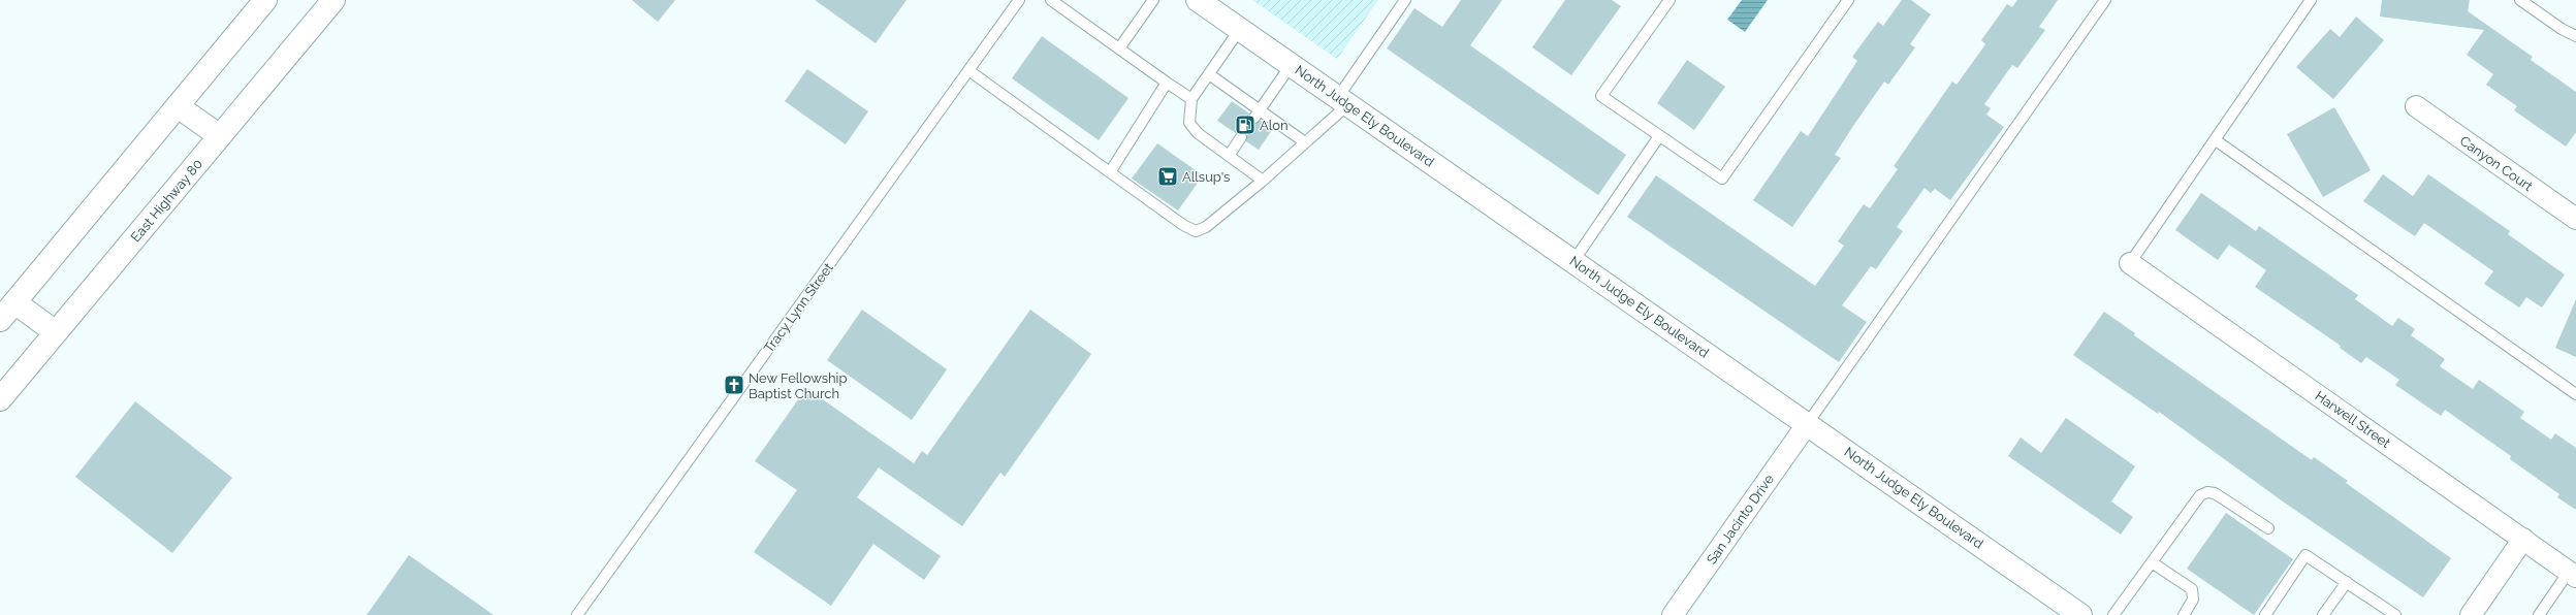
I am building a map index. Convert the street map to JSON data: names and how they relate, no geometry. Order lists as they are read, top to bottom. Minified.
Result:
{"streets":{"main road":["North Judge Ely Boulevard","East Highway 80"],"street":["Canyon Court","Harwell Street","San Jacinto Drive"],"lane":["Tracy Lynn Street"]},"crossings":[["North Judge Ely Boulevard","San Jacinto Drive"]],"places":{"fuel station":["Alon"],"supermarket":["Allsup's"],"church":["New Fellowship Baptist Church"]}}
